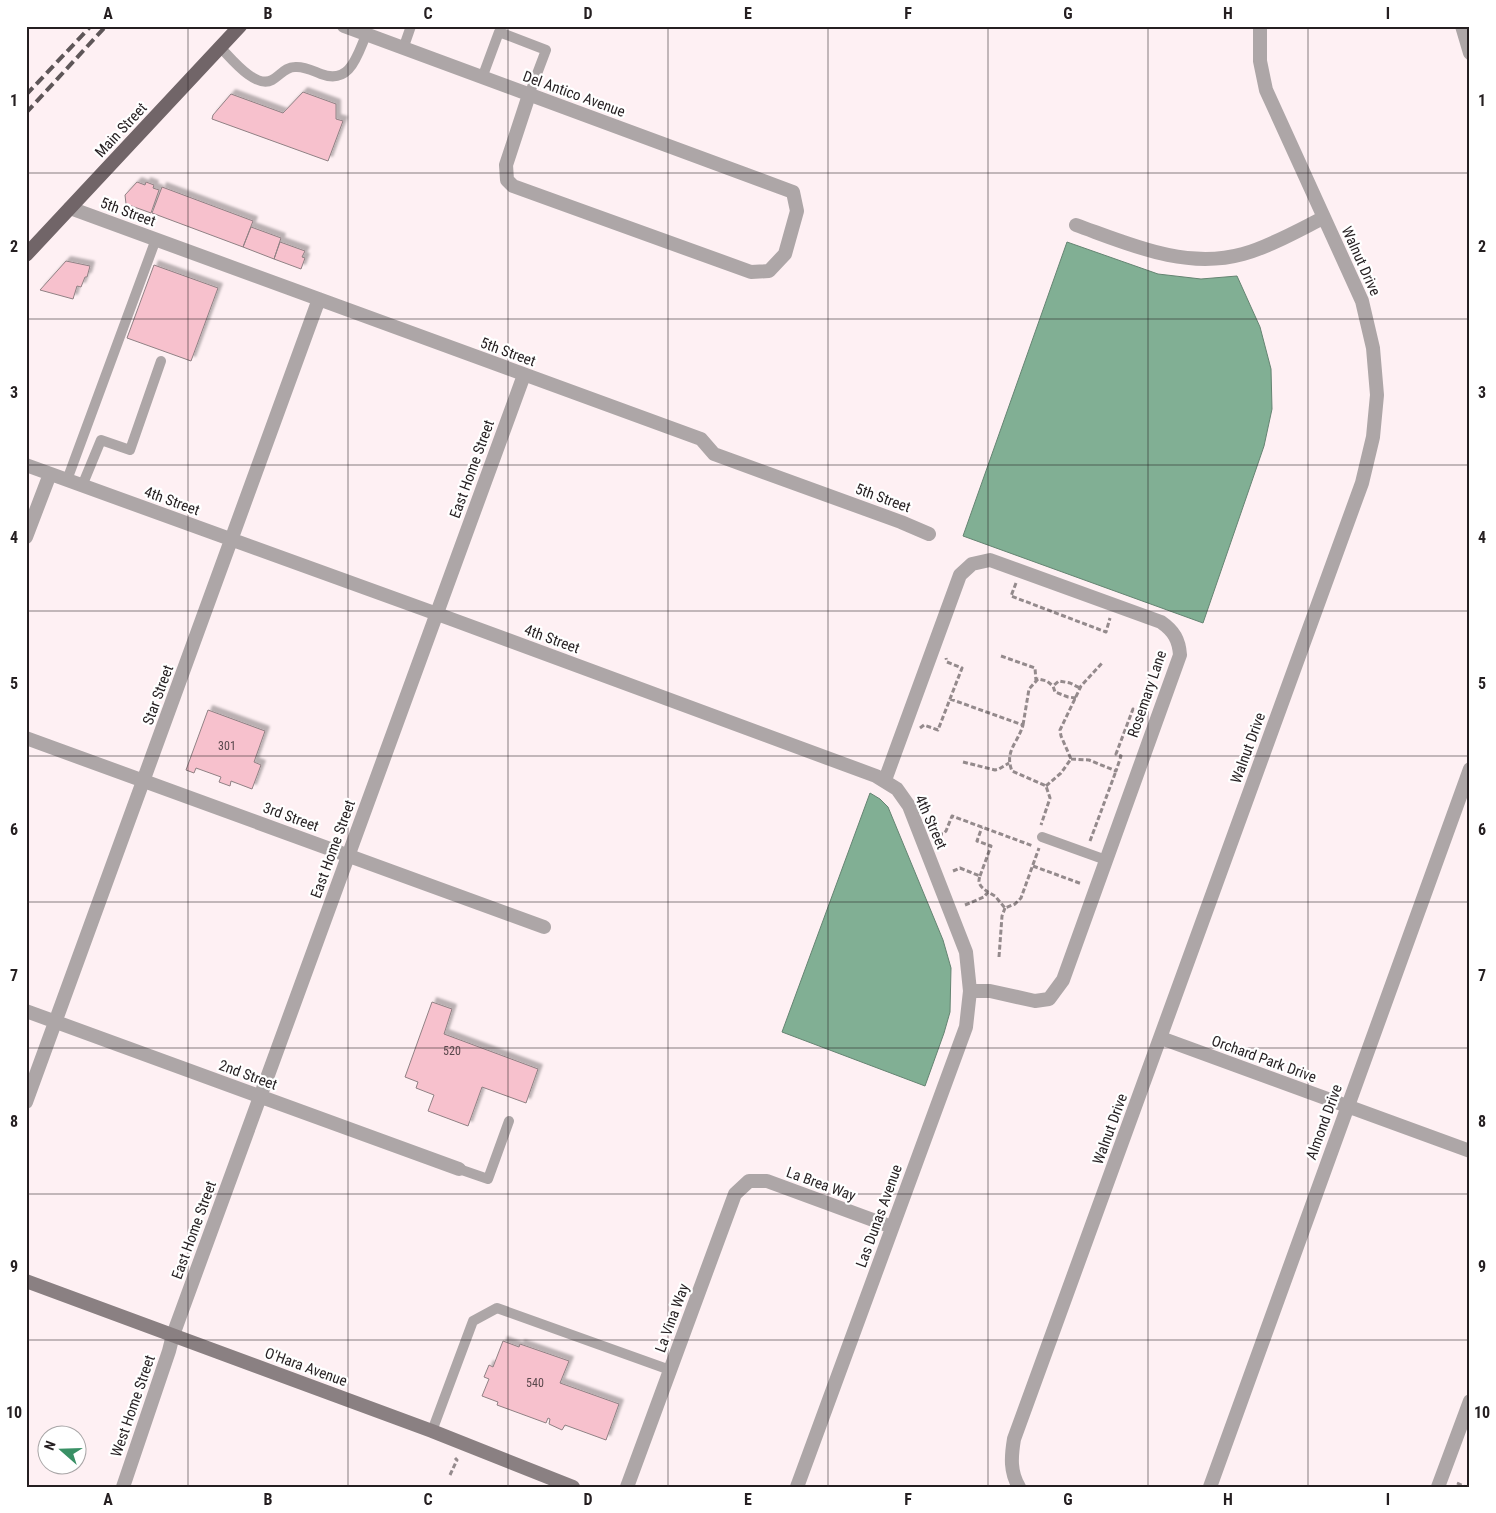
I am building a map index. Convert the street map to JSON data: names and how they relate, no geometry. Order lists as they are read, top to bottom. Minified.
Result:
{"streets":{"main road":["Main Street","O'Hara Avenue"],"street":["Del Antico Avenue","5th Street","Walnut Drive","East Home Street","4th Street","Rosemary Lane","Star Street","3rd Street","Orchard Park Drive","2nd Street","Almond Drive","La Brea Way","Las Dunas Avenue","La Vina Way","West Home Street"]},"crossings":[["Main Street","5th Street"],["5th Street","East Home Street"],["5th Street","Star Street"],["Walnut Drive","Orchard Park Drive"],["East Home Street","4th Street"],["East Home Street","3rd Street"],["East Home Street","2nd Street"],["East Home Street","O'Hara Avenue"],["East Home Street","West Home Street"],["4th Street","Rosemary Lane"],["4th Street","Star Street"],["4th Street","Las Dunas Avenue"],["Rosemary Lane","Las Dunas Avenue"],["Star Street","3rd Street"],["Star Street","2nd Street"],["Orchard Park Drive","Almond Drive"],["La Brea Way","Las Dunas Avenue"],["La Brea Way","La Vina Way"],["O'Hara Avenue","West Home Street"]],"house_numbers":["301","520","540"],"north":"left","grid":{"columns":["A","B","C","D","E","F","G","H","I"],"rows":["1","2","3","4","5","6","7","8","9","10"]}}
